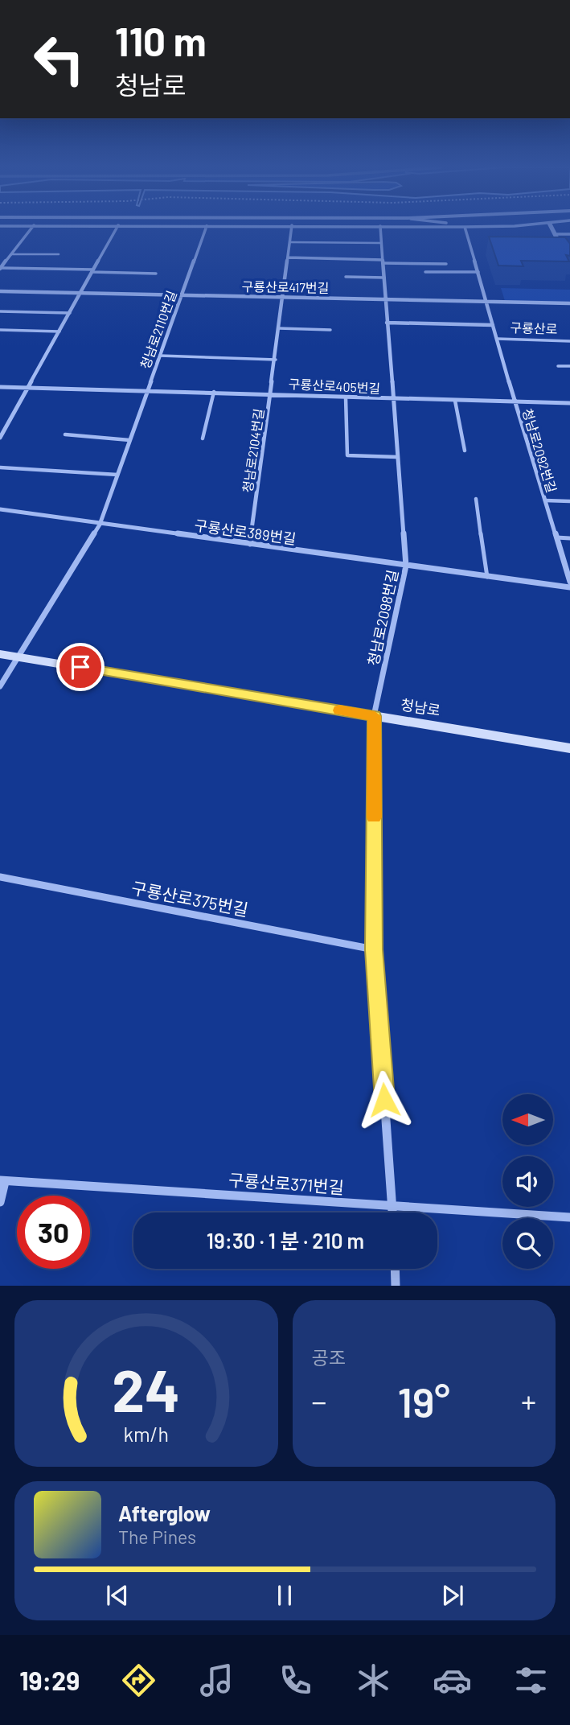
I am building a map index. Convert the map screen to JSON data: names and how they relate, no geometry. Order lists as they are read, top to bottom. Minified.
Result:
{"streets":{"main road":["청남로"],"street":["구룡산로417번길","청남로2110번길","구룡산로405번길","청남로2104번길","청남로2092번길","구룡산로389번길","청남로2098번길","구룡산로375번길","구룡산로371번길"],"lane":["구룡산로"]},"crossings":[["구룡산로417번길","청남로2110번길"],["구룡산로417번길","청남로2104번길"],["구룡산로417번길","청남로2092번길"],["구룡산로417번길","청남로2098번길"],["구룡산로","청남로2092번길"],["청남로2110번길","구룡산로405번길"],["청남로2110번길","구룡산로389번길"],["청남로2110번길","청남로"],["구룡산로405번길","청남로2104번길"],["구룡산로405번길","청남로2092번길"],["구룡산로405번길","청남로2098번길"],["청남로2104번길","구룡산로389번길"],["구룡산로389번길","청남로2098번길"],["청남로2098번길","청남로"],["청남로2098번길","구룡산로375번길"],["청남로2098번길","구룡산로371번길"]],"north":"left","page":{"turn":["110 m","청남로"],"limit":"30","trip":"19:30 · 1 분 · 210 m","tile":"공조","heat":["−","19°","+"],"song":["Afterglow","The Pines"],"tabs":"19:29","gauge":["24","km/h"]}}
